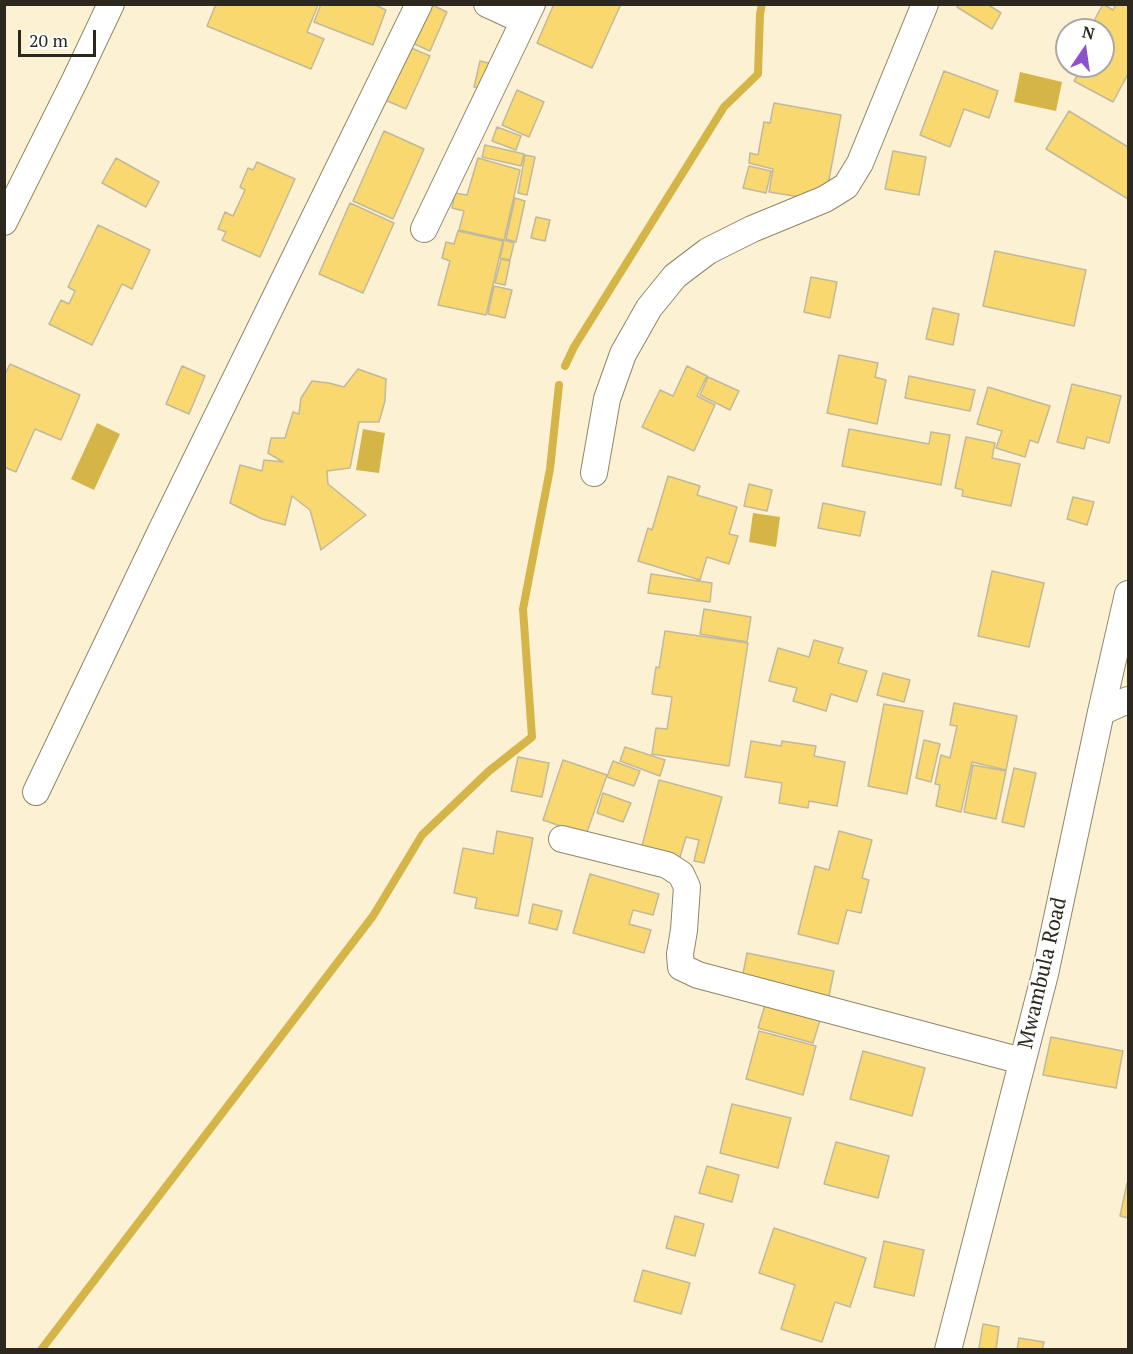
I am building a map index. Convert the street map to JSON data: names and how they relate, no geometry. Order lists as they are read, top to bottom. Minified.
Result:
{"streets":{"street":["Mwambula Road"]},"scale_bar":"20 m","north":"top"}
